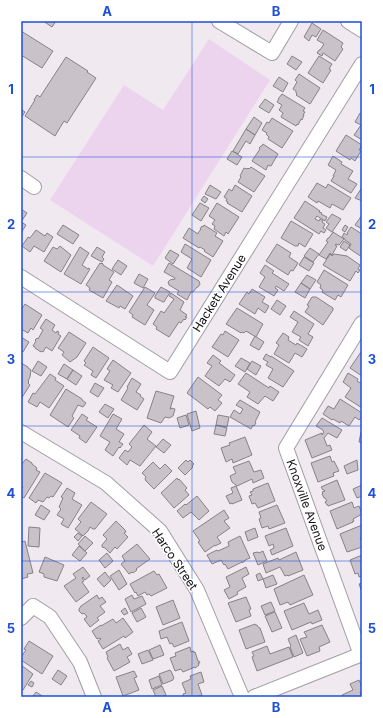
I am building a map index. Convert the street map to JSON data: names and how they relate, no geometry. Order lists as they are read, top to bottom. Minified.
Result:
{"streets":{"street":["Hackett Avenue","Knoxville Avenue","Harco Street"]},"grid":{"columns":["A","B"],"rows":["1","2","3","4","5"]}}
